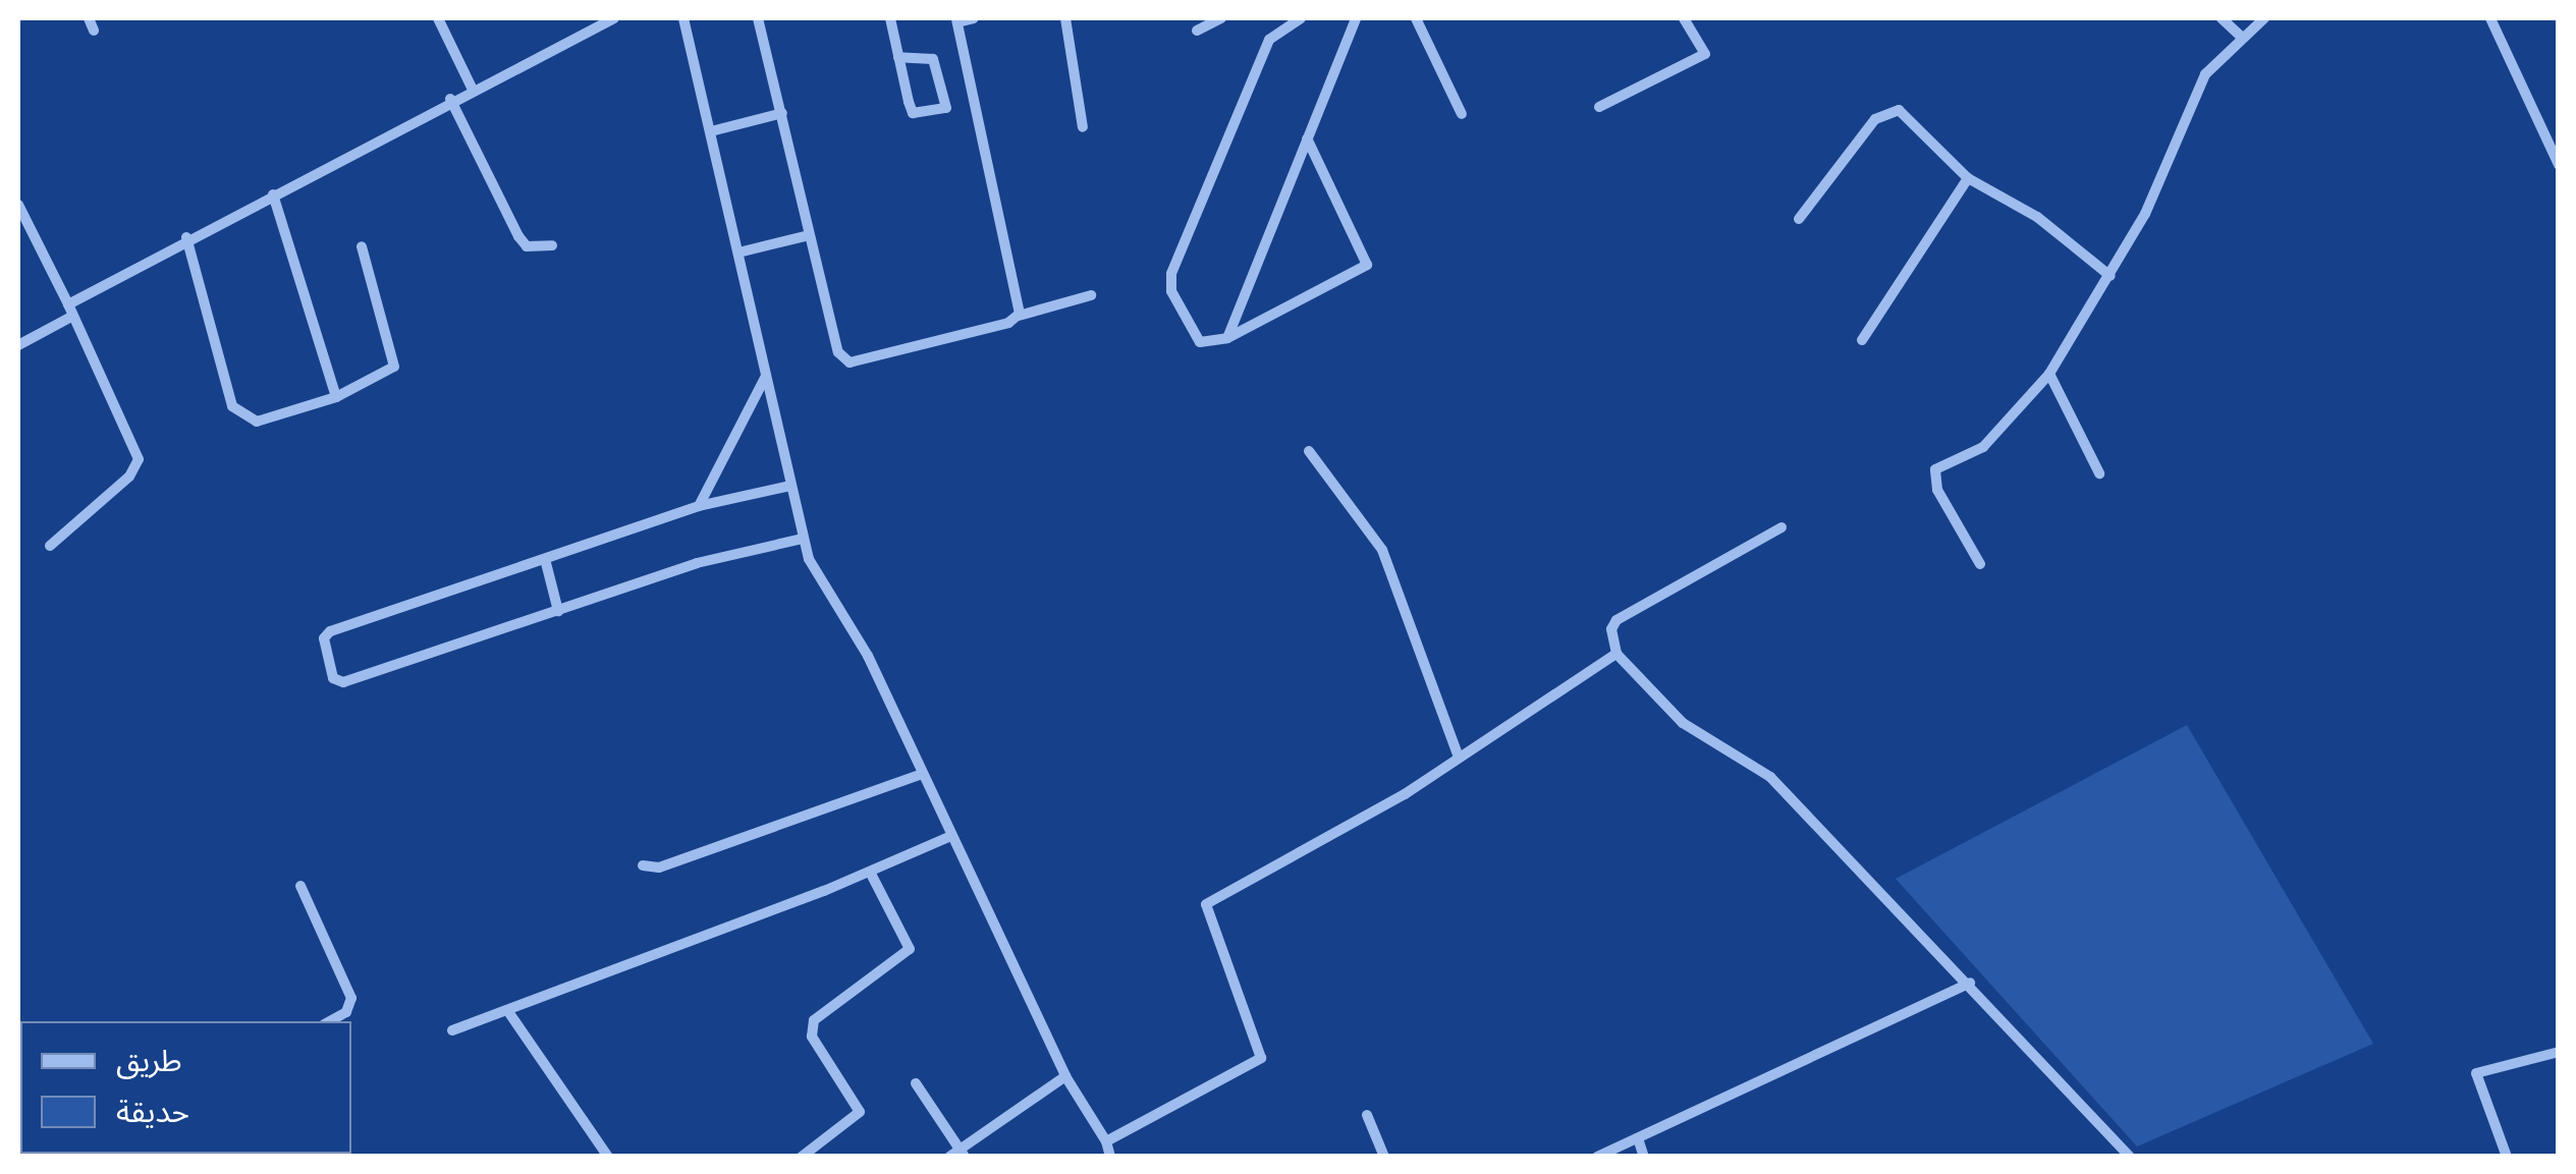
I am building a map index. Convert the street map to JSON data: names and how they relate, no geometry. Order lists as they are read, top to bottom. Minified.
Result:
{"legend":["طريق","حديقة"]}
